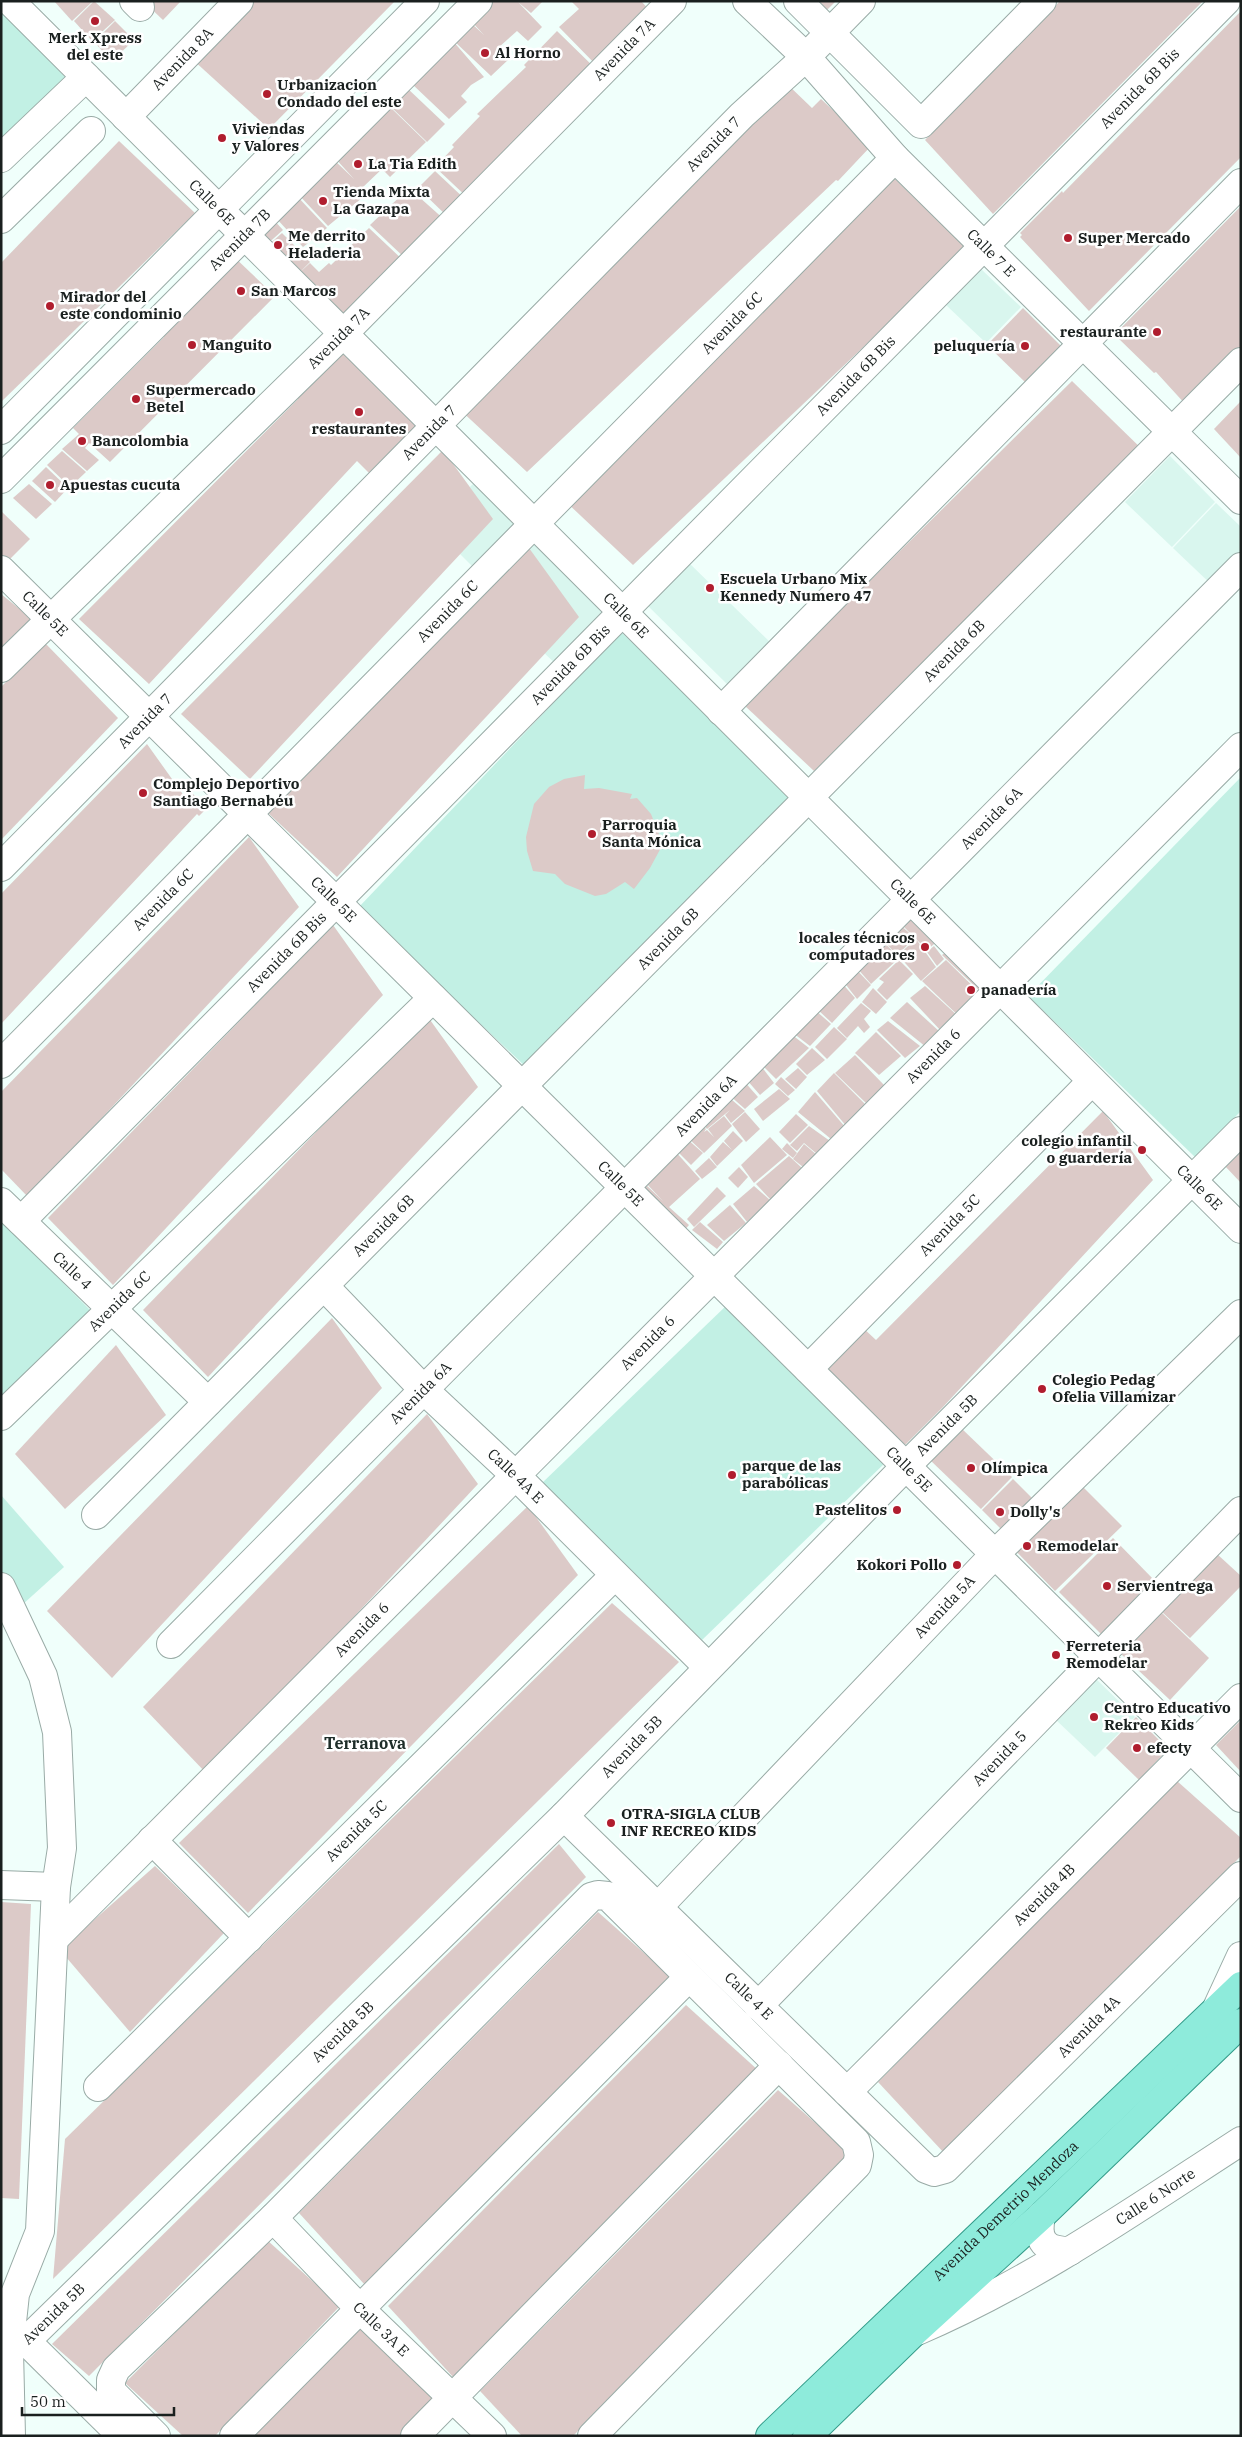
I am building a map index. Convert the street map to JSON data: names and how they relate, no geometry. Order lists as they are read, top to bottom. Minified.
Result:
{"streets":{"main road":["Avenida Demetrio Mendoza"],"street":["Avenida 7A","Avenida 8A","Avenida 6B Bis","Avenida 7","Calle 6E","Avenida 7B","Calle 7 E","Avenida 6C","Calle 5E","Avenida 6B","Avenida 6A","Avenida 6","Avenida 5C","Calle 4","Avenida 5B","Calle 4A E","Avenida 5A","Avenida 5","Avenida 4B","Calle 4 E","Avenida 4A","Calle 6 Norte","Calle 3A E"]},"crossings":[["Avenida 7A","Calle 6E"],["Avenida 7A","Calle 5E"],["Avenida 8A","Calle 6E"],["Avenida 6B Bis","Calle 6E"],["Avenida 6B Bis","Calle 7 E"],["Avenida 6B Bis","Calle 5E"],["Avenida 6B Bis","Calle 4"],["Avenida 7","Calle 6E"],["Avenida 7","Calle 7 E"],["Avenida 7","Calle 5E"],["Calle 6E","Avenida 7B"],["Calle 6E","Avenida 6C"],["Calle 6E","Avenida 6B"],["Calle 6E","Avenida 6A"],["Calle 6E","Avenida 6"],["Calle 6E","Avenida 5C"],["Calle 6E","Avenida 5B"],["Calle 7 E","Avenida 6C"],["Calle 7 E","Avenida 6B"],["Avenida 6C","Calle 5E"],["Avenida 6C","Calle 4"],["Calle 5E","Avenida 6B"],["Calle 5E","Avenida 6A"],["Calle 5E","Avenida 6"],["Calle 5E","Avenida 5C"],["Calle 5E","Avenida 5B"],["Calle 5E","Avenida 5A"],["Calle 5E","Avenida 5"],["Calle 5E","Avenida 4B"],["Avenida 6B","Calle 4"],["Avenida 6B","Calle 4A E"],["Avenida 6A","Calle 4A E"],["Avenida 6","Calle 4A E"],["Avenida 5C","Calle 4A E"],["Avenida 5B","Calle 4A E"],["Avenida 5B","Calle 4 E"],["Avenida 5A","Calle 4 E"],["Avenida 5","Calle 4 E"],["Avenida 4B","Calle 4 E"],["Calle 4 E","Avenida 4A"],["Calle 6 Norte","Avenida Demetrio Mendoza"]],"districts":["Terranova"],"places":["Merk Xpress del este","Al Horno","Urbanizacion Condado del este","Viviendas y Valores","La Tia Edith","Tienda Mixta La Gazapa","Super Mercado","Me derrito Heladeria","San Marcos","Mirador del este condominio","restaurante","Manguito","peluquería","Supermercado Betel","restaurantes","Bancolombia","Apuestas cucuta","Escuela Urbano Mix Kennedy Numero 47","Complejo Deportivo Santiago Bernabéu","Parroquia Santa Mónica","locales técnicos computadores","panadería","colegio infantil o guardería","Colegio Pedag Ofelia Villamizar","Olímpica","parque de las parabólicas","Pastelitos","Dolly's","Remodelar","Kokori Pollo","Servientrega","Ferreteria Remodelar","Centro Educativo Rekreo Kids","efecty","OTRA-SIGLA CLUB INF RECREO KIDS"],"scale_bar":"50 m"}
